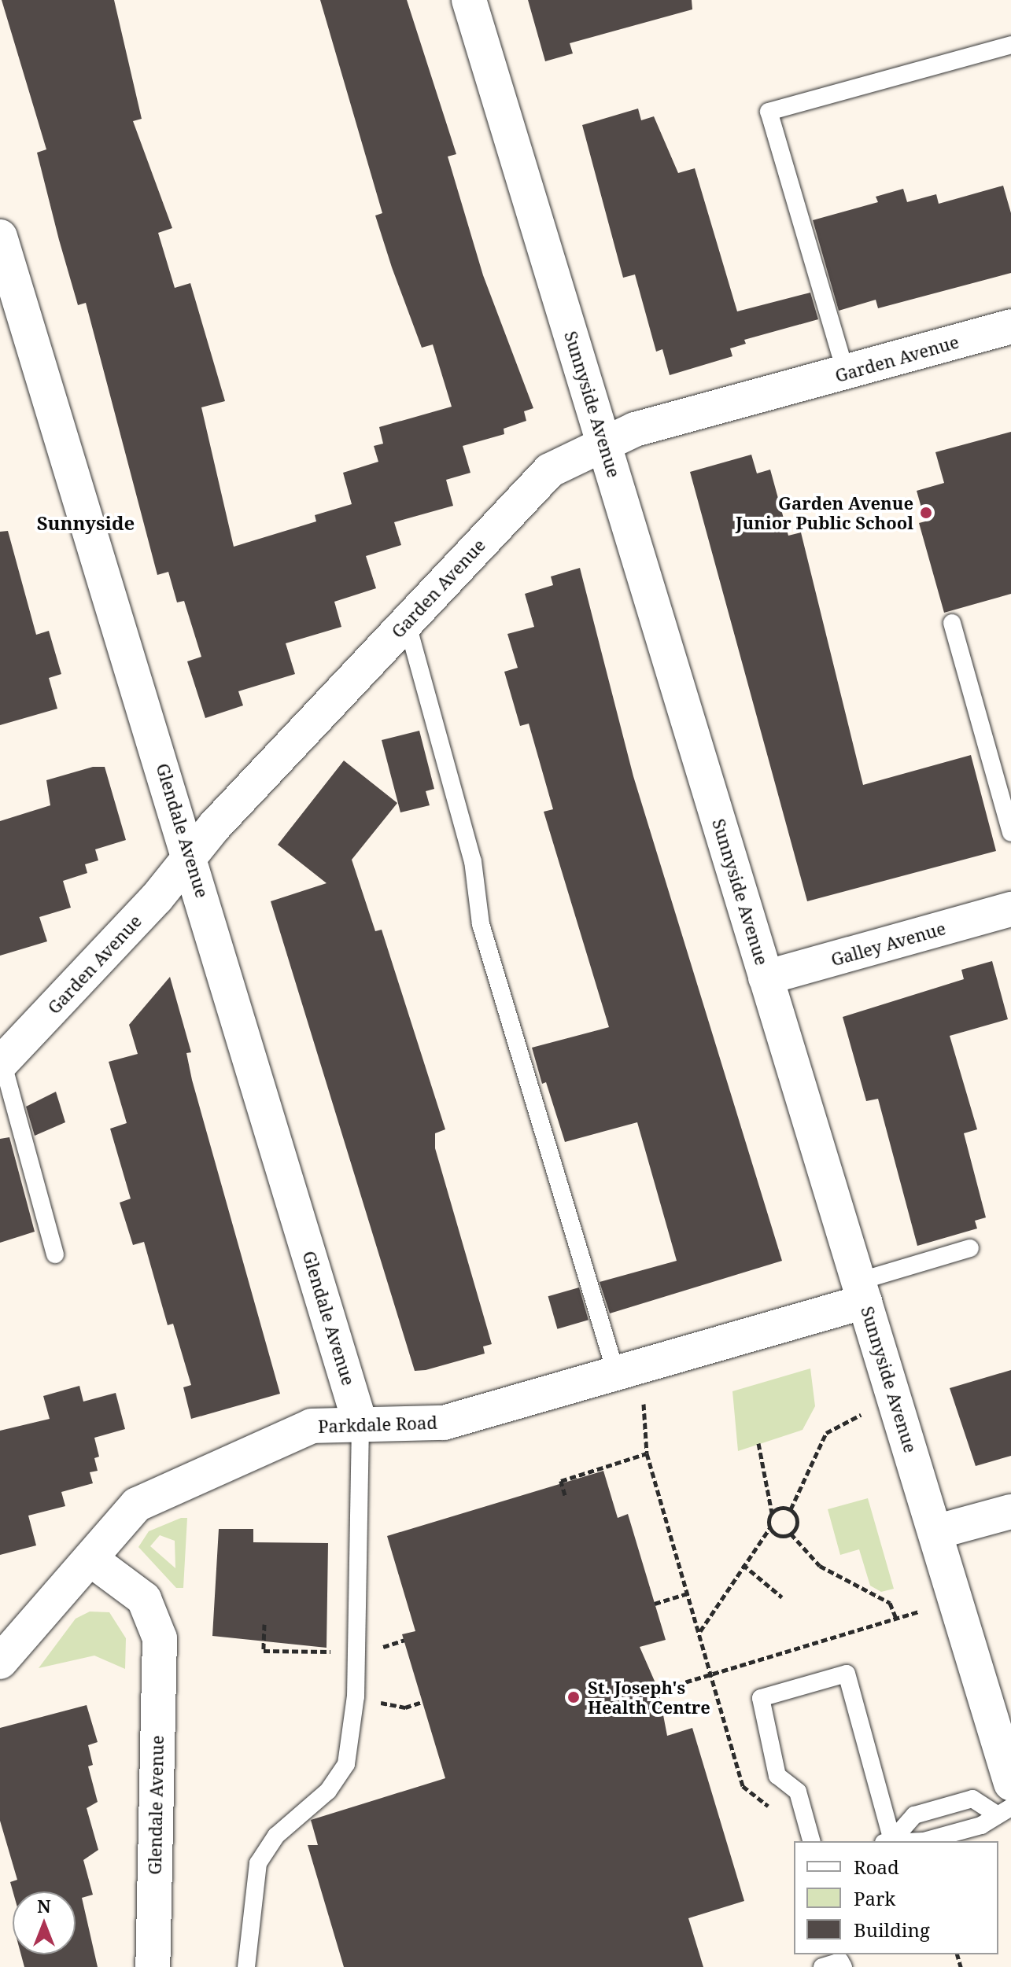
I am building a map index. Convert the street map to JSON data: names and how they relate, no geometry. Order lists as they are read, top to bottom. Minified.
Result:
{"streets":{"street":["Garden Avenue","Sunnyside Avenue","Glendale Avenue","Galley Avenue","Parkdale Road"]},"crossings":[["Garden Avenue","Sunnyside Avenue"],["Garden Avenue","Glendale Avenue"],["Sunnyside Avenue","Galley Avenue"],["Sunnyside Avenue","Parkdale Road"],["Glendale Avenue","Parkdale Road"]],"districts":["Sunnyside"],"places":["Garden Avenue Junior Public School","St. Joseph's Health Centre"],"legend":["Road","Park","Building"],"north":"top"}
